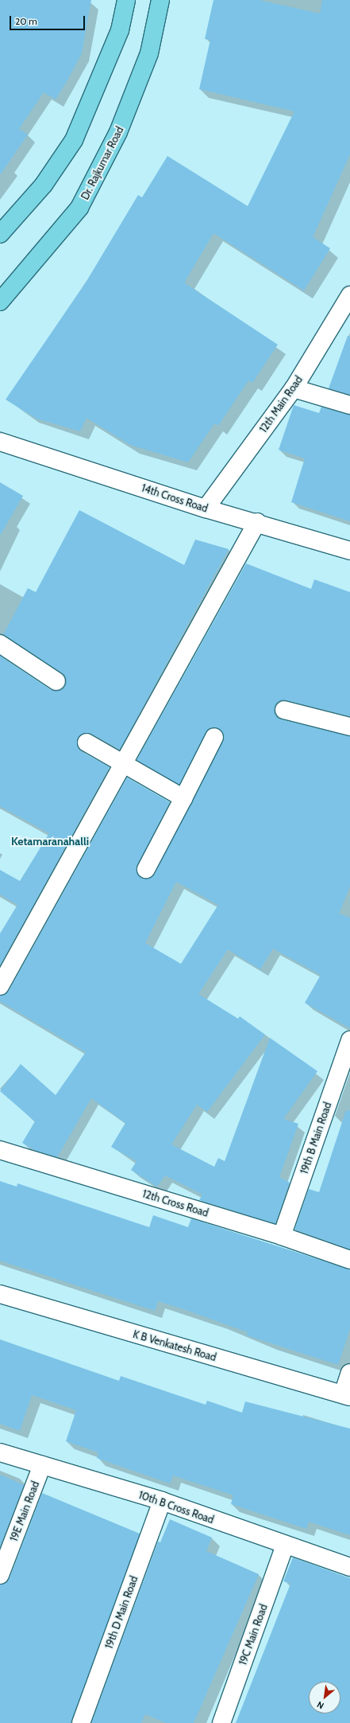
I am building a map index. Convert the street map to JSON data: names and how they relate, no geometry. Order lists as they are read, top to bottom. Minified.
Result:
{"streets":{"main road":["Dr. Rajkumar Road"],"street":["12th Main Road","14th Cross Road","19th B Main Road","12th Cross Road","K B Venkatesh Road","10th B Cross Road","19E Main Road","19th D Main Road","19C Main Road"]},"crossings":[["12th Main Road","14th Cross Road"],["19th B Main Road","12th Cross Road"],["10th B Cross Road","19E Main Road"],["10th B Cross Road","19th D Main Road"],["10th B Cross Road","19C Main Road"]],"districts":["Ketamaranahalli"],"scale_bar":"20 m","north":"bottom left"}
